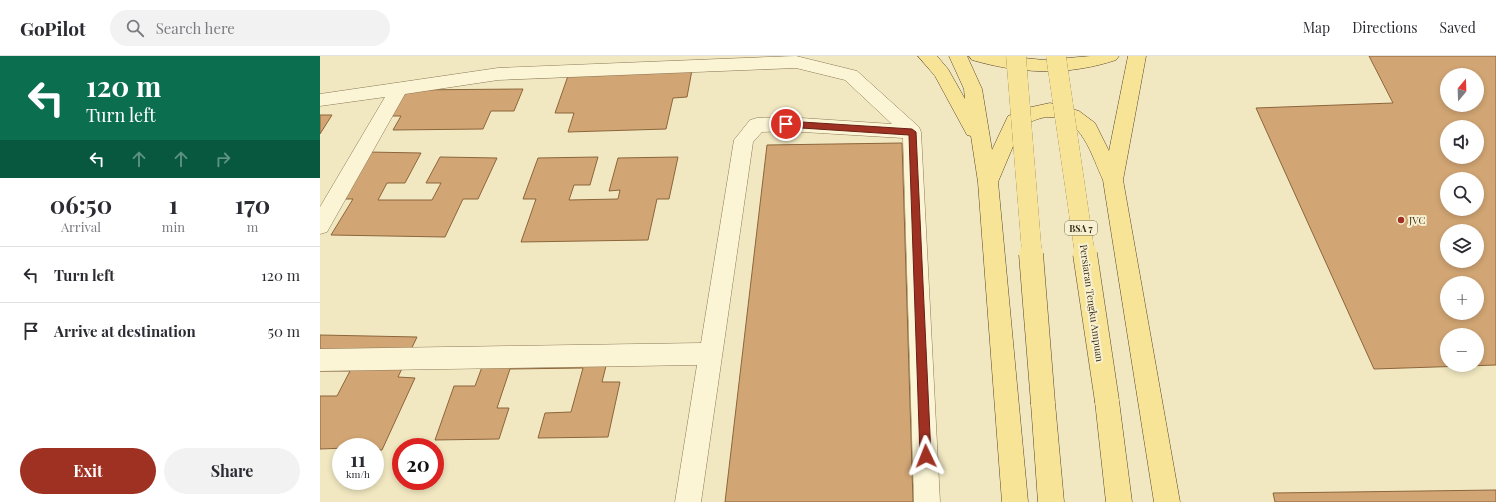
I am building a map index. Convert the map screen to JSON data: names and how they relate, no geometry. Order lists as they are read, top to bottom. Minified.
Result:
{"streets":{"main road":["BSA 7","Persiaran Tengku Ampuan"]},"places":["JVC"],"north":"top","page":{"header":"GoPilot","search":"Search here","nav":["Map","Directions","Saved"],"turn":["120 m","Turn left"],"map_buttons":["+","−"],"eta":["06:50","Arrival","1","min","170","m"],"list":[{"name":"Turn left","value":"120 m"},{"name":"Arrive at destination","value":"50 m"}],"speed":"11 km/h","limit":"20","buttons":["Exit","Share"]}}
